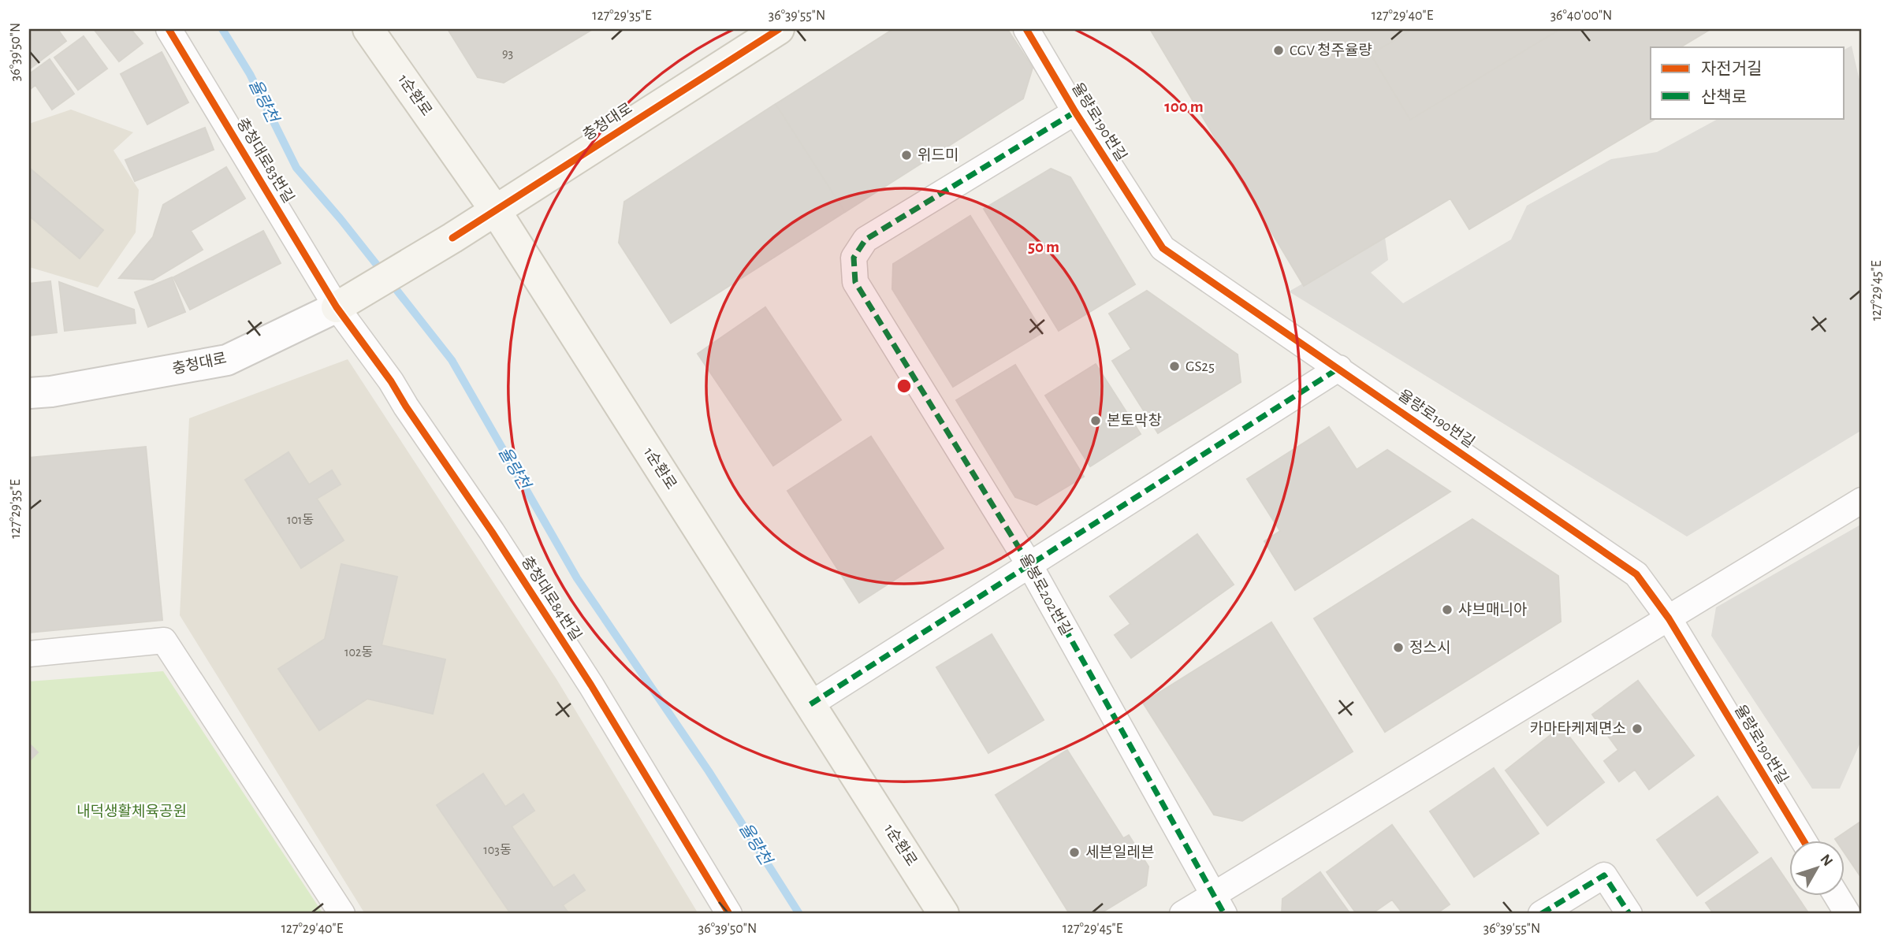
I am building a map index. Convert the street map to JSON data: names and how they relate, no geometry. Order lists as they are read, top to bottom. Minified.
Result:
{"streets":{"main road":["1순환로","충청대로"],"street":["율량로190번길","충청대로83번길","율봉로202번길","충청대로84번길"]},"crossings":[["1순환로","충청대로"],["충청대로","충청대로83번길"],["충청대로","충청대로84번길"],["율량로190번길","율봉로202번길"],["충청대로83번길","충청대로84번길"]],"water":["율량천"],"parks":["내덕생활체육공원"],"places":["CGV 청주율량","위드미","GS25","본토막창","샤브매니아","정스시","카마타케제면소","세븐일레븐"],"house_numbers":["93","101동","102동","103동"],"legend":["자전거길","산책로"],"north":"top right","coordinates":["127°29'35\"E","36°39'55\"N","127°29'40\"E","36°40'00\"N","36°39'50\"N","127°29'45\"E"],"rings":["100 m","50 m"]}
